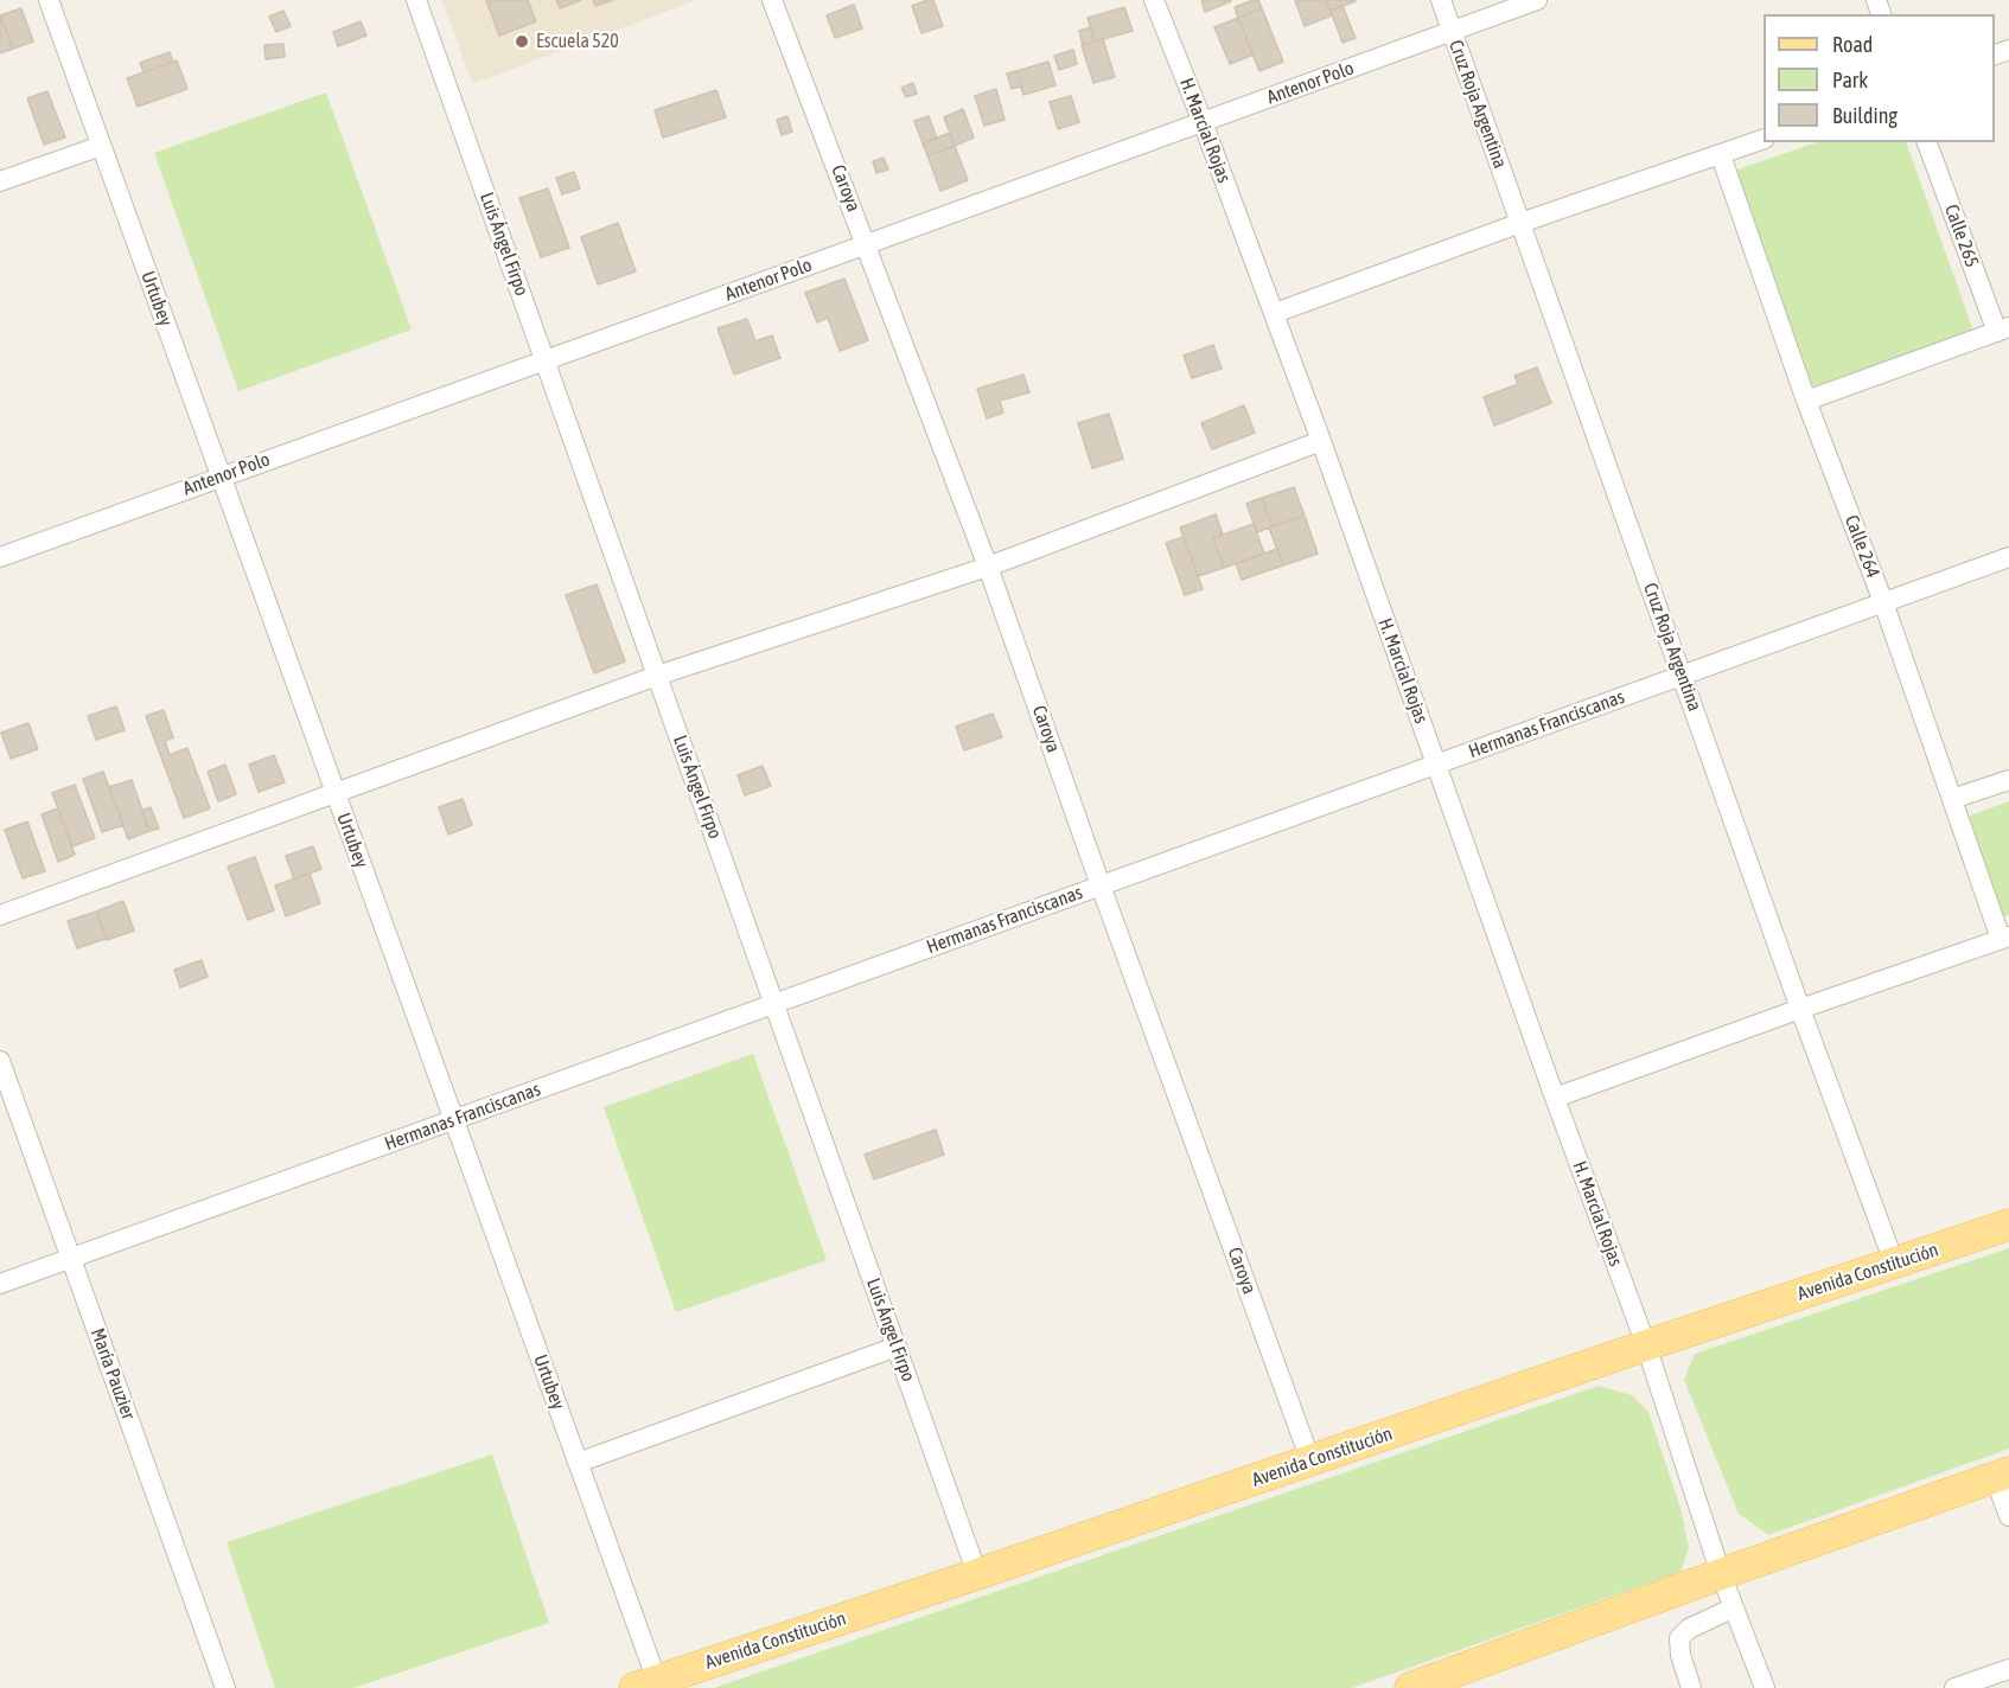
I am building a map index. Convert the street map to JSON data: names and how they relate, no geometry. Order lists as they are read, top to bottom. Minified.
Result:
{"streets":{"main road":["Avenida Constitución"],"street":["Antenor Polo","Cruz Roja Argentina","H. Marcial Rojas","Caroya","Calle 265","Luis Ángel Firpo","Urtubey","Calle 264","Hermanas Franciscanas","María Pauzier"]},"crossings":[["Antenor Polo","Cruz Roja Argentina"],["Antenor Polo","H. Marcial Rojas"],["Antenor Polo","Caroya"],["Antenor Polo","Luis Ángel Firpo"],["Antenor Polo","Urtubey"],["Cruz Roja Argentina","Hermanas Franciscanas"],["Cruz Roja Argentina","Avenida Constitución"],["H. Marcial Rojas","Hermanas Franciscanas"],["H. Marcial Rojas","Avenida Constitución"],["Caroya","Hermanas Franciscanas"],["Caroya","Avenida Constitución"],["Luis Ángel Firpo","Hermanas Franciscanas"],["Luis Ángel Firpo","Avenida Constitución"],["Urtubey","Hermanas Franciscanas"],["Urtubey","Avenida Constitución"],["Calle 264","Hermanas Franciscanas"],["Hermanas Franciscanas","María Pauzier"]],"places":["Escuela 520"],"legend":["Road","Park","Building"]}
